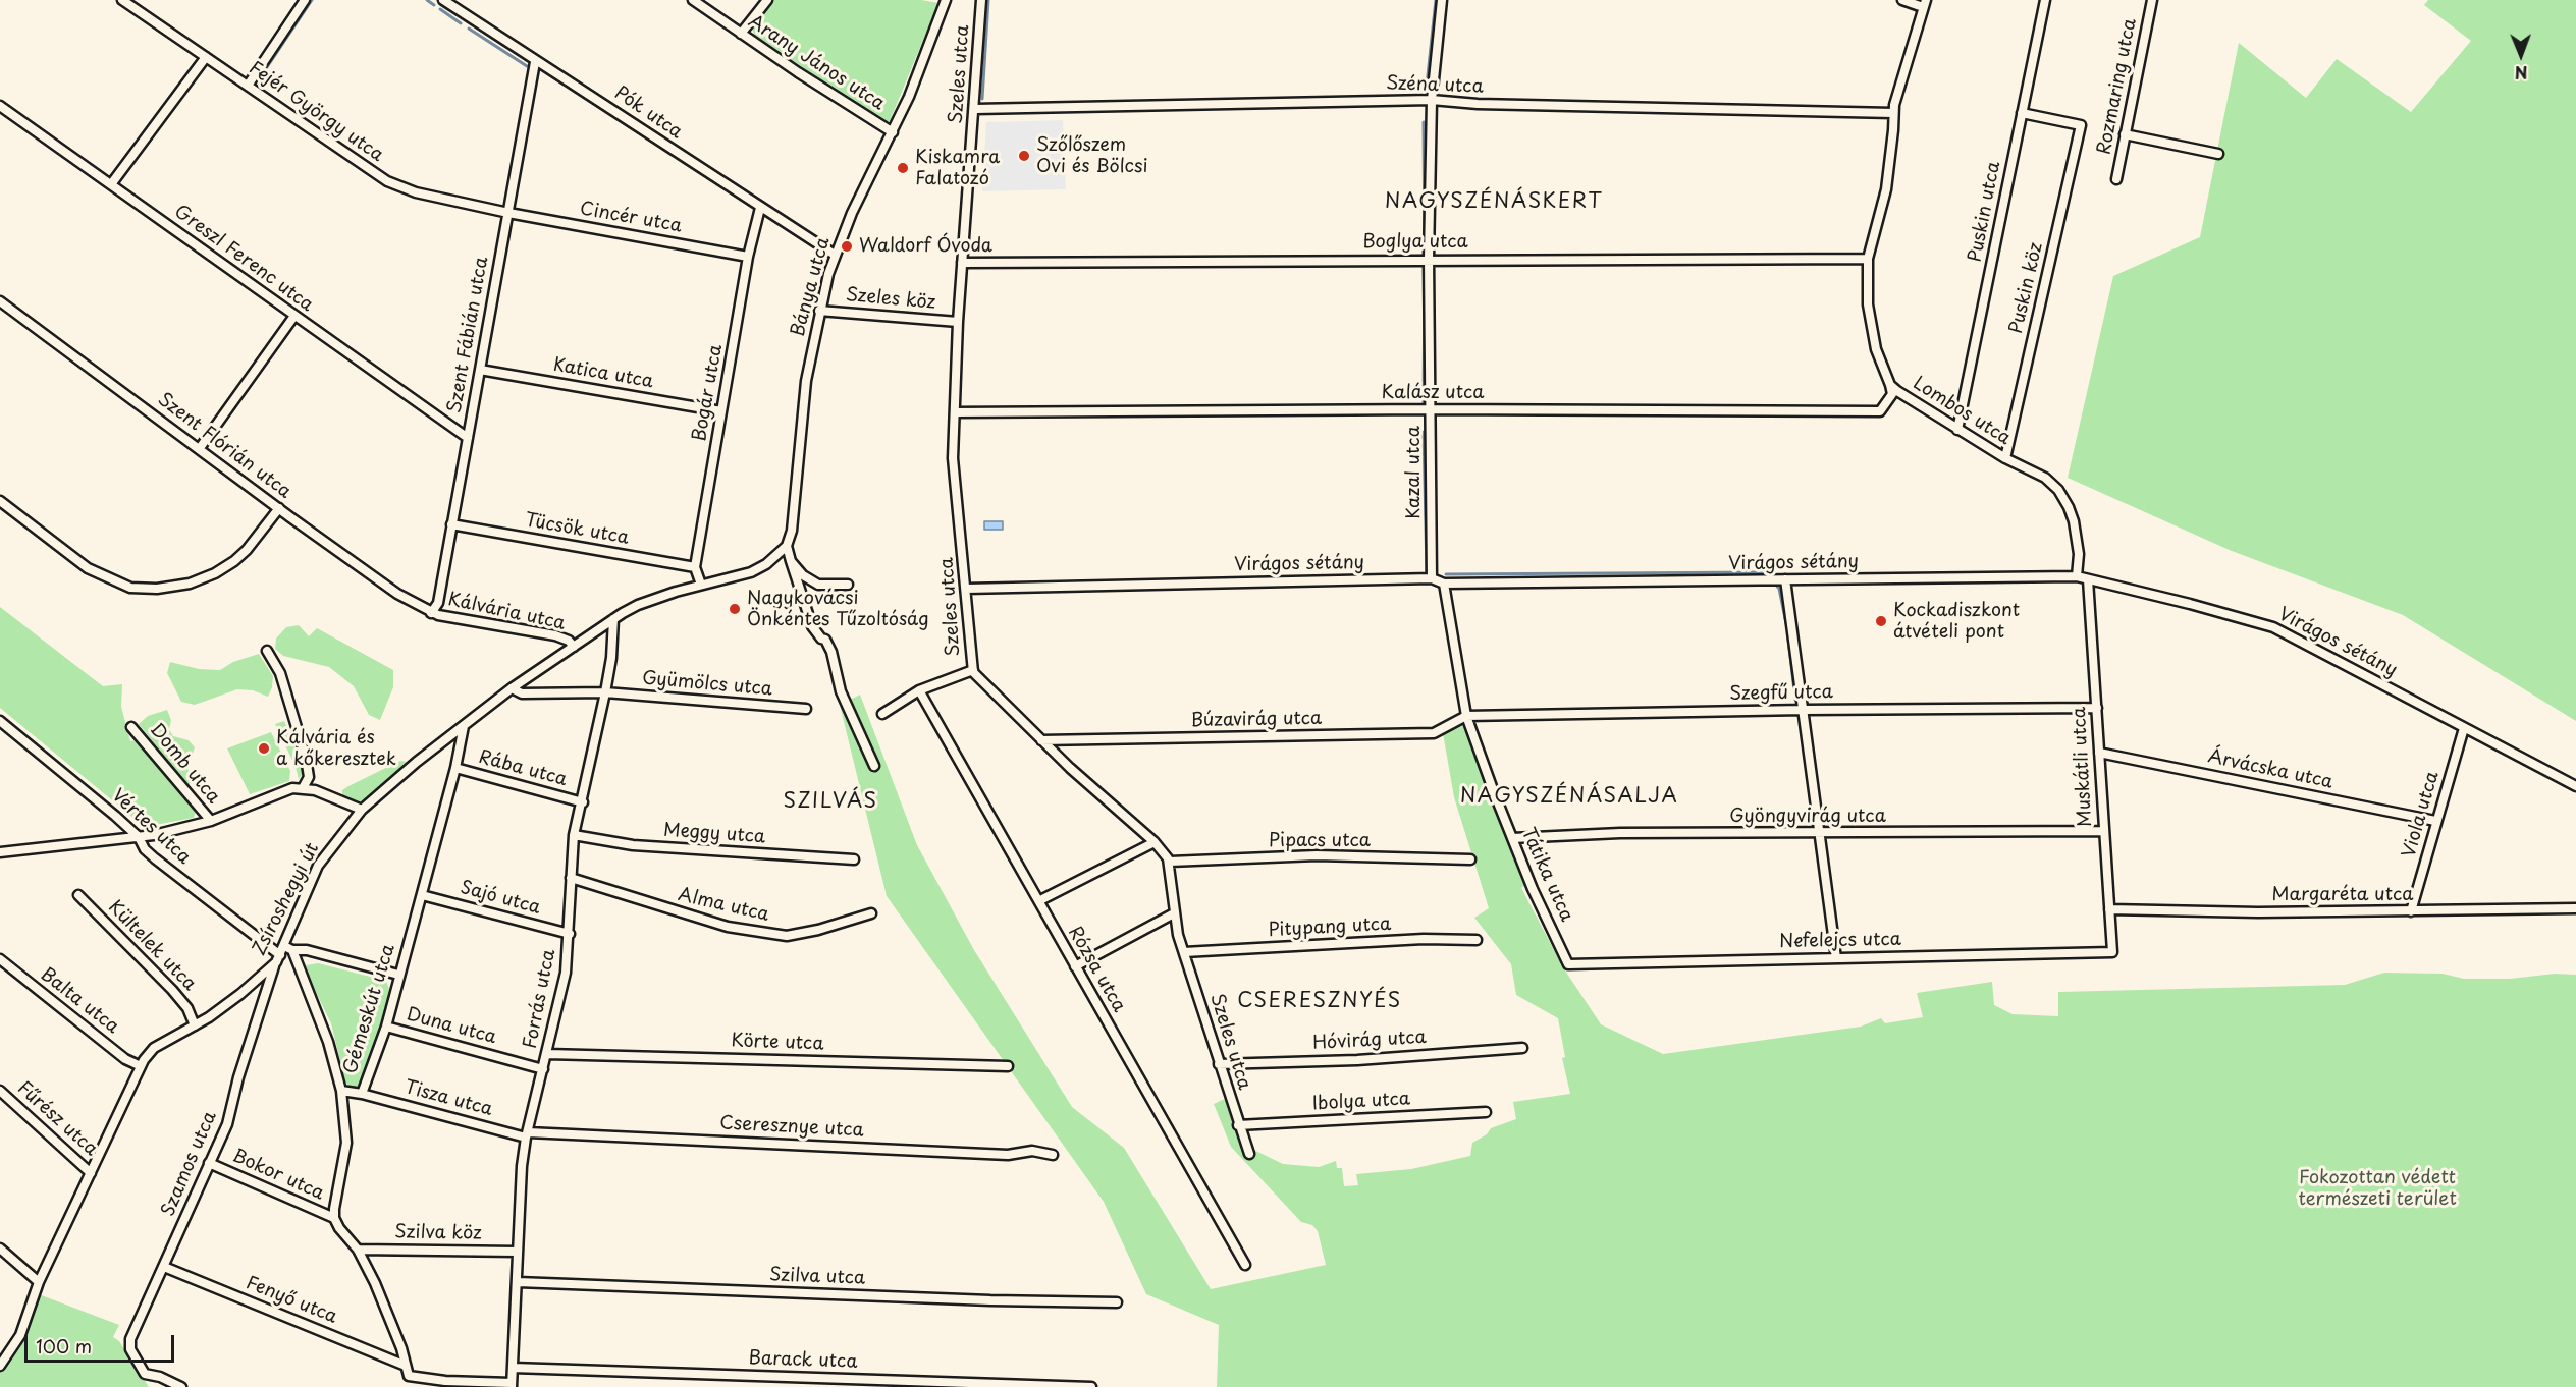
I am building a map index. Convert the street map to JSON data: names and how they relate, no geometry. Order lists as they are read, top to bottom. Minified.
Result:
{"streets":{"street":["Arany János utca","Szeles utca","Széna utca","Rozmaring utca","Fejér György utca","Pók utca","Puskin utca","Cincér utca","Boglya utca","Greszl Ferenc utca","Bánya utca","Puskin köz","Szeles köz","Szent Fábián utca","Katica utca","Bogár utca","Kalász utca","Lombos utca","Szent Flórián utca","Kazal utca","Tücsök utca","Virágos sétány","Kálvária utca","Gyümölcs utca","Szegfű utca","Búzavirág utca","Domb utca","Muskátli utca","Rába utca","Árvácska utca","Viola utca","Gyöngyvirág utca","Vértes utca","Meggy utca","Pipacs utca","Tátika utca","Margaréta utca","Sajó utca","Zsíroshegyi út","Alma utca","Pitypang utca","Nefelejcs utca","Kültelek utca","Rózsa utca","Forrás utca","Balta utca","Gémeskút utca","Duna utca","Hóvirág utca","Körte utca","Tisza utca","Ibolya utca","Fűrész utca","Cseresznye utca","Szamos utca","Bokor utca","Szilva köz","Szilva utca","Fenyő utca","Barack utca"]},"crossings":[["Arany János utca","Bánya utca"],["Szeles utca","Széna utca"],["Szeles utca","Boglya utca"],["Szeles utca","Szeles köz"],["Szeles utca","Kalász utca"],["Szeles utca","Virágos sétány"],["Szeles utca","Búzavirág utca"],["Szeles utca","Pipacs utca"],["Szeles utca","Pitypang utca"],["Szeles utca","Hóvirág utca"],["Szeles utca","Ibolya utca"],["Széna utca","Lombos utca"],["Széna utca","Kazal utca"],["Fejér György utca","Cincér utca"],["Fejér György utca","Szent Fábián utca"],["Pók utca","Bánya utca"],["Pók utca","Szent Fábián utca"],["Pók utca","Bogár utca"],["Puskin utca","Puskin köz"],["Puskin utca","Lombos utca"],["Cincér utca","Szent Fábián utca"],["Cincér utca","Bogár utca"],["Boglya utca","Lombos utca"],["Boglya utca","Kazal utca"],["Greszl Ferenc utca","Szent Fábián utca"],["Bánya utca","Szeles köz"],["Bánya utca","Zsíroshegyi út"],["Puskin köz","Lombos utca"],["Szent Fábián utca","Katica utca"],["Szent Fábián utca","Szent Flórián utca"],["Szent Fábián utca","Tücsök utca"],["Szent Fábián utca","Kálvária utca"],["Katica utca","Bogár utca"],["Bogár utca","Tücsök utca"],["Bogár utca","Zsíroshegyi út"],["Kalász utca","Lombos utca"],["Kalász utca","Kazal utca"],["Lombos utca","Virágos sétány"],["Szent Flórián utca","Kálvária utca"],["Kazal utca","Virágos sétány"],["Virágos sétány","Muskátli utca"],["Virágos sétány","Viola utca"],["Virágos sétány","Tátika utca"],["Kálvária utca","Zsíroshegyi út"],["Gyümölcs utca","Zsíroshegyi út"],["Gyümölcs utca","Forrás utca"],["Szegfű utca","Búzavirág utca"],["Szegfű utca","Muskátli utca"],["Szegfű utca","Tátika utca"],["Búzavirág utca","Tátika utca"],["Muskátli utca","Árvácska utca"],["Muskátli utca","Gyöngyvirág utca"],["Muskátli utca","Margaréta utca"],["Muskátli utca","Nefelejcs utca"],["Rába utca","Forrás utca"],["Rába utca","Gémeskút utca"],["Árvácska utca","Viola utca"],["Viola utca","Margaréta utca"],["Gyöngyvirág utca","Tátika utca"],["Vértes utca","Zsíroshegyi út"],["Vértes utca","Szamos utca"],["Meggy utca","Forrás utca"],["Tátika utca","Nefelejcs utca"],["Sajó utca","Forrás utca"],["Sajó utca","Gémeskút utca"],["Zsíroshegyi út","Kültelek utca"],["Zsíroshegyi út","Forrás utca"],["Zsíroshegyi út","Balta utca"],["Zsíroshegyi út","Gémeskút utca"],["Zsíroshegyi út","Fűrész utca"],["Zsíroshegyi út","Szamos utca"],["Alma utca","Forrás utca"],["Forrás utca","Duna utca"],["Forrás utca","Körte utca"],["Forrás utca","Tisza utca"],["Forrás utca","Cseresznye utca"],["Forrás utca","Szilva köz"],["Forrás utca","Szilva utca"],["Forrás utca","Barack utca"],["Gémeskút utca","Duna utca"],["Gémeskút utca","Tisza utca"],["Gémeskút utca","Bokor utca"],["Tisza utca","Cseresznye utca"],["Szamos utca","Bokor utca"],["Szamos utca","Fenyő utca"]],"districts":["NAGYSZÉNÁSKERT","NAGYSZÉNÁSALJA","SZILVÁS","CSERESZNYÉS"],"parks":["Fokozottan védett természeti terület"],"places":["Szőlőszem Ovi és Bölcsi","Kiskamra Falatozó","Waldorf Óvoda","Nagykovácsi Önkéntes Tűzoltóság","Kockadiszkont átvételi pont","Kálvária és a kőkeresztek"],"scale_bar":"100 m","north":"bottom"}
